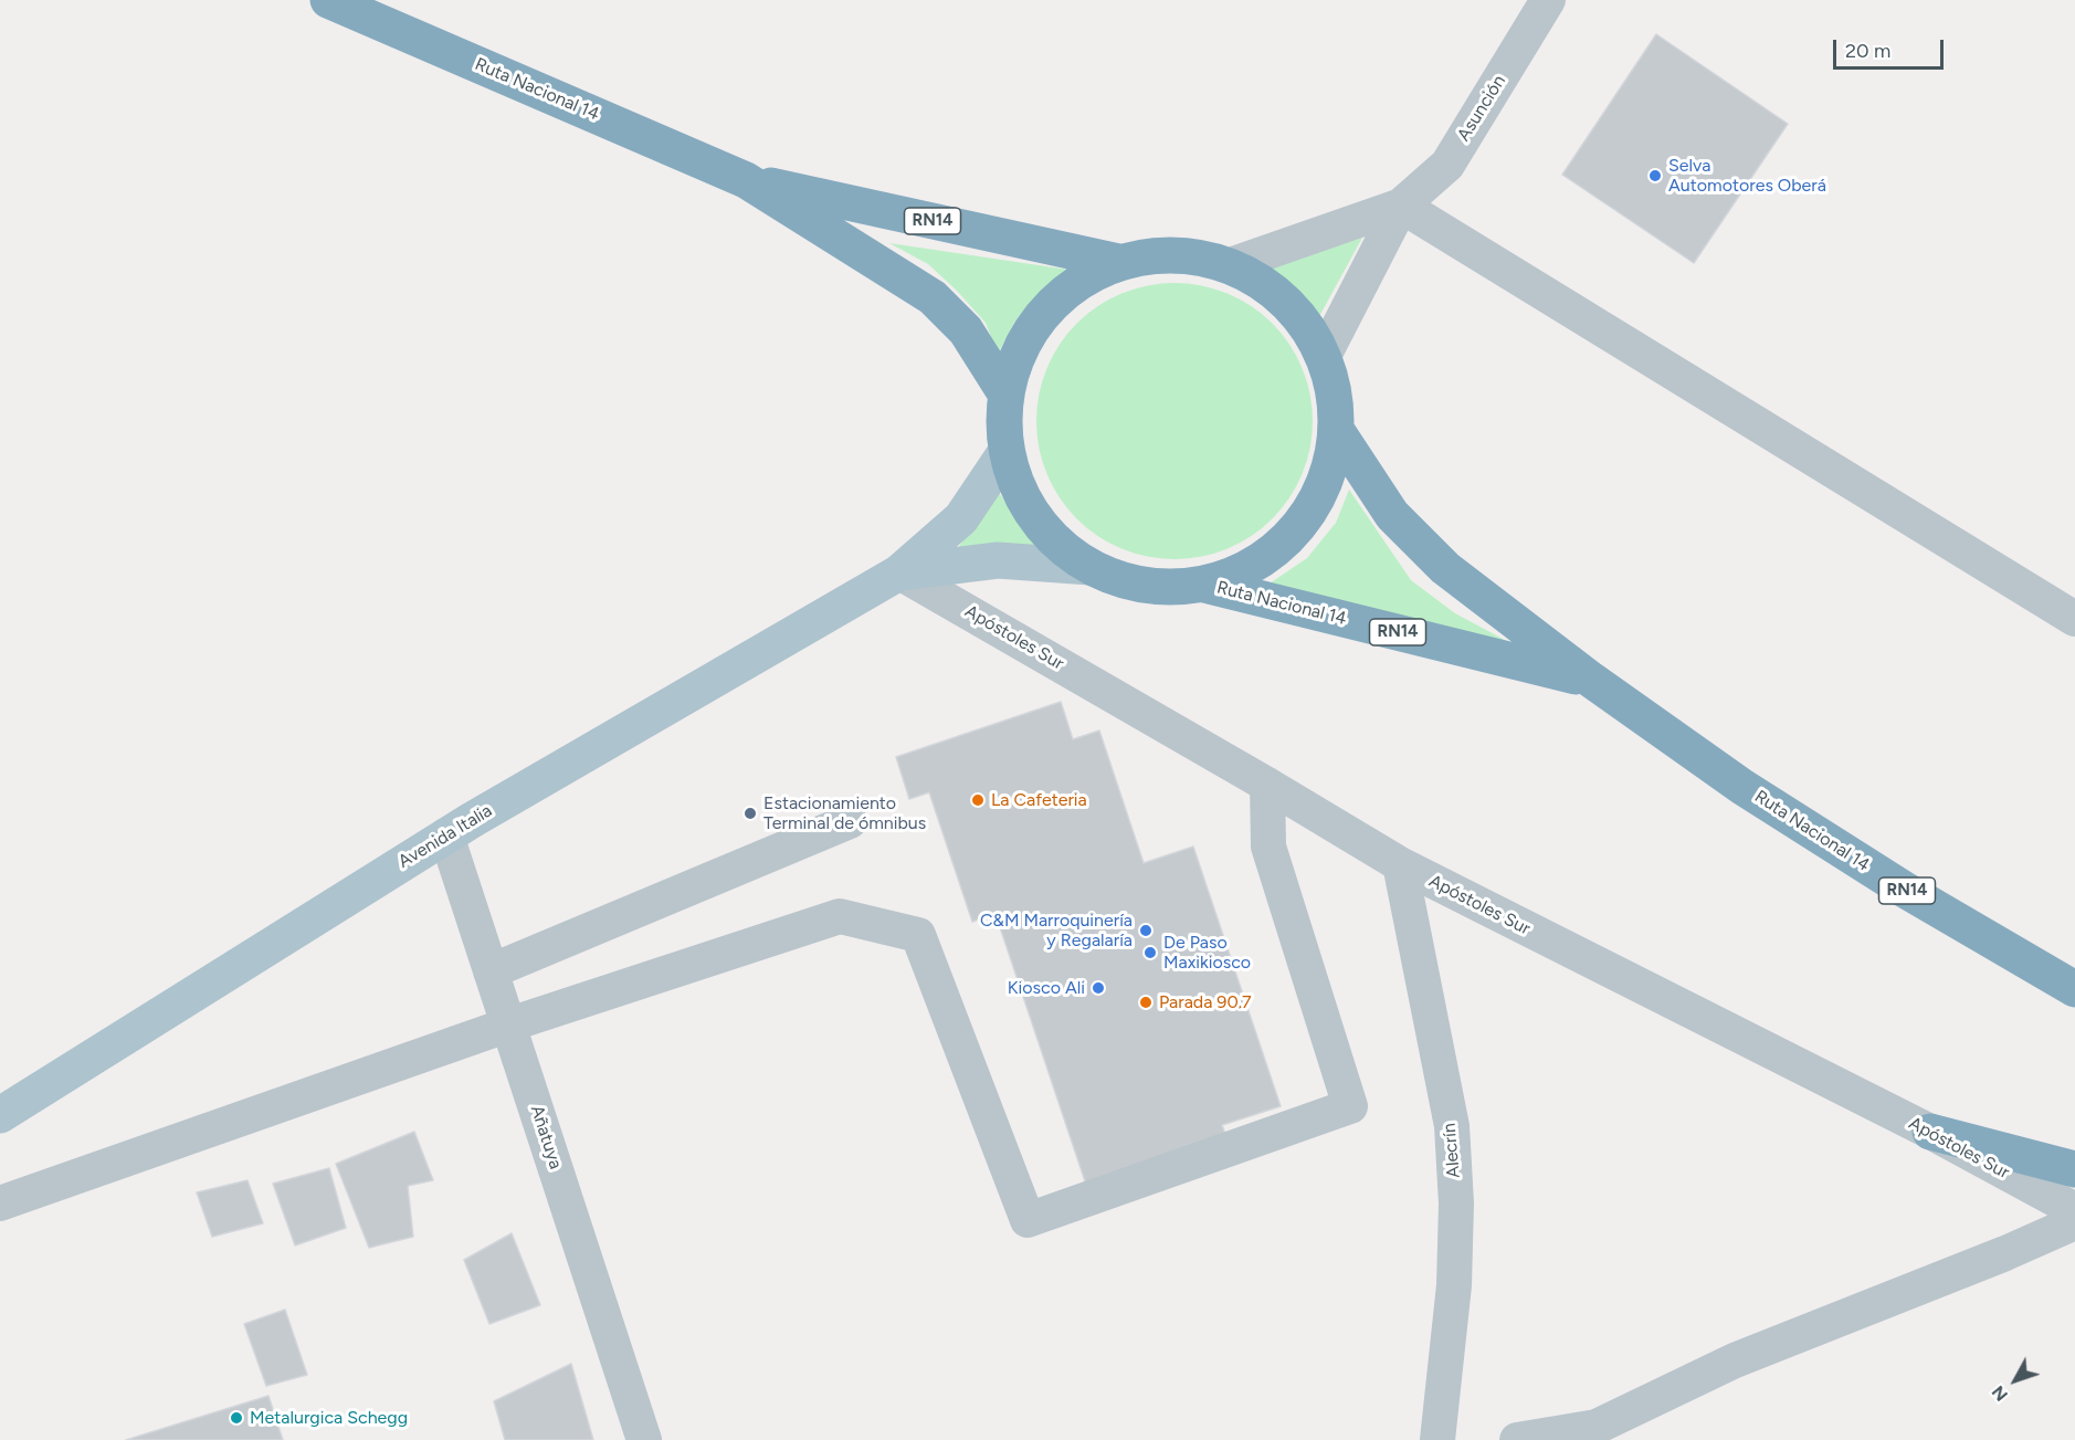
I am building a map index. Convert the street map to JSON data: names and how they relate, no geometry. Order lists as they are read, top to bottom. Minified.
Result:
{"streets":{"highway":["Ruta Nacional 14","RN14"],"main road":["Avenida Italia"],"street":["Asunción","Apóstoles Sur","Añatuya","Alecrín"]},"crossings":[["Ruta Nacional 14","Asunción"],["Ruta Nacional 14","Avenida Italia"],["Apóstoles Sur","Avenida Italia"],["Apóstoles Sur","Alecrín"],["Avenida Italia","Añatuya"]],"places":["Selva Automotores Oberá","La Cafeteria","Estacionamiento Terminal de ómnibus","C&M Marroquinería y Regalaría","De Paso Maxikiosco","Kiosco Ali","Parada 90.7","Metalurgica Schegg"],"scale_bar":"20 m","north":"bottom left"}
